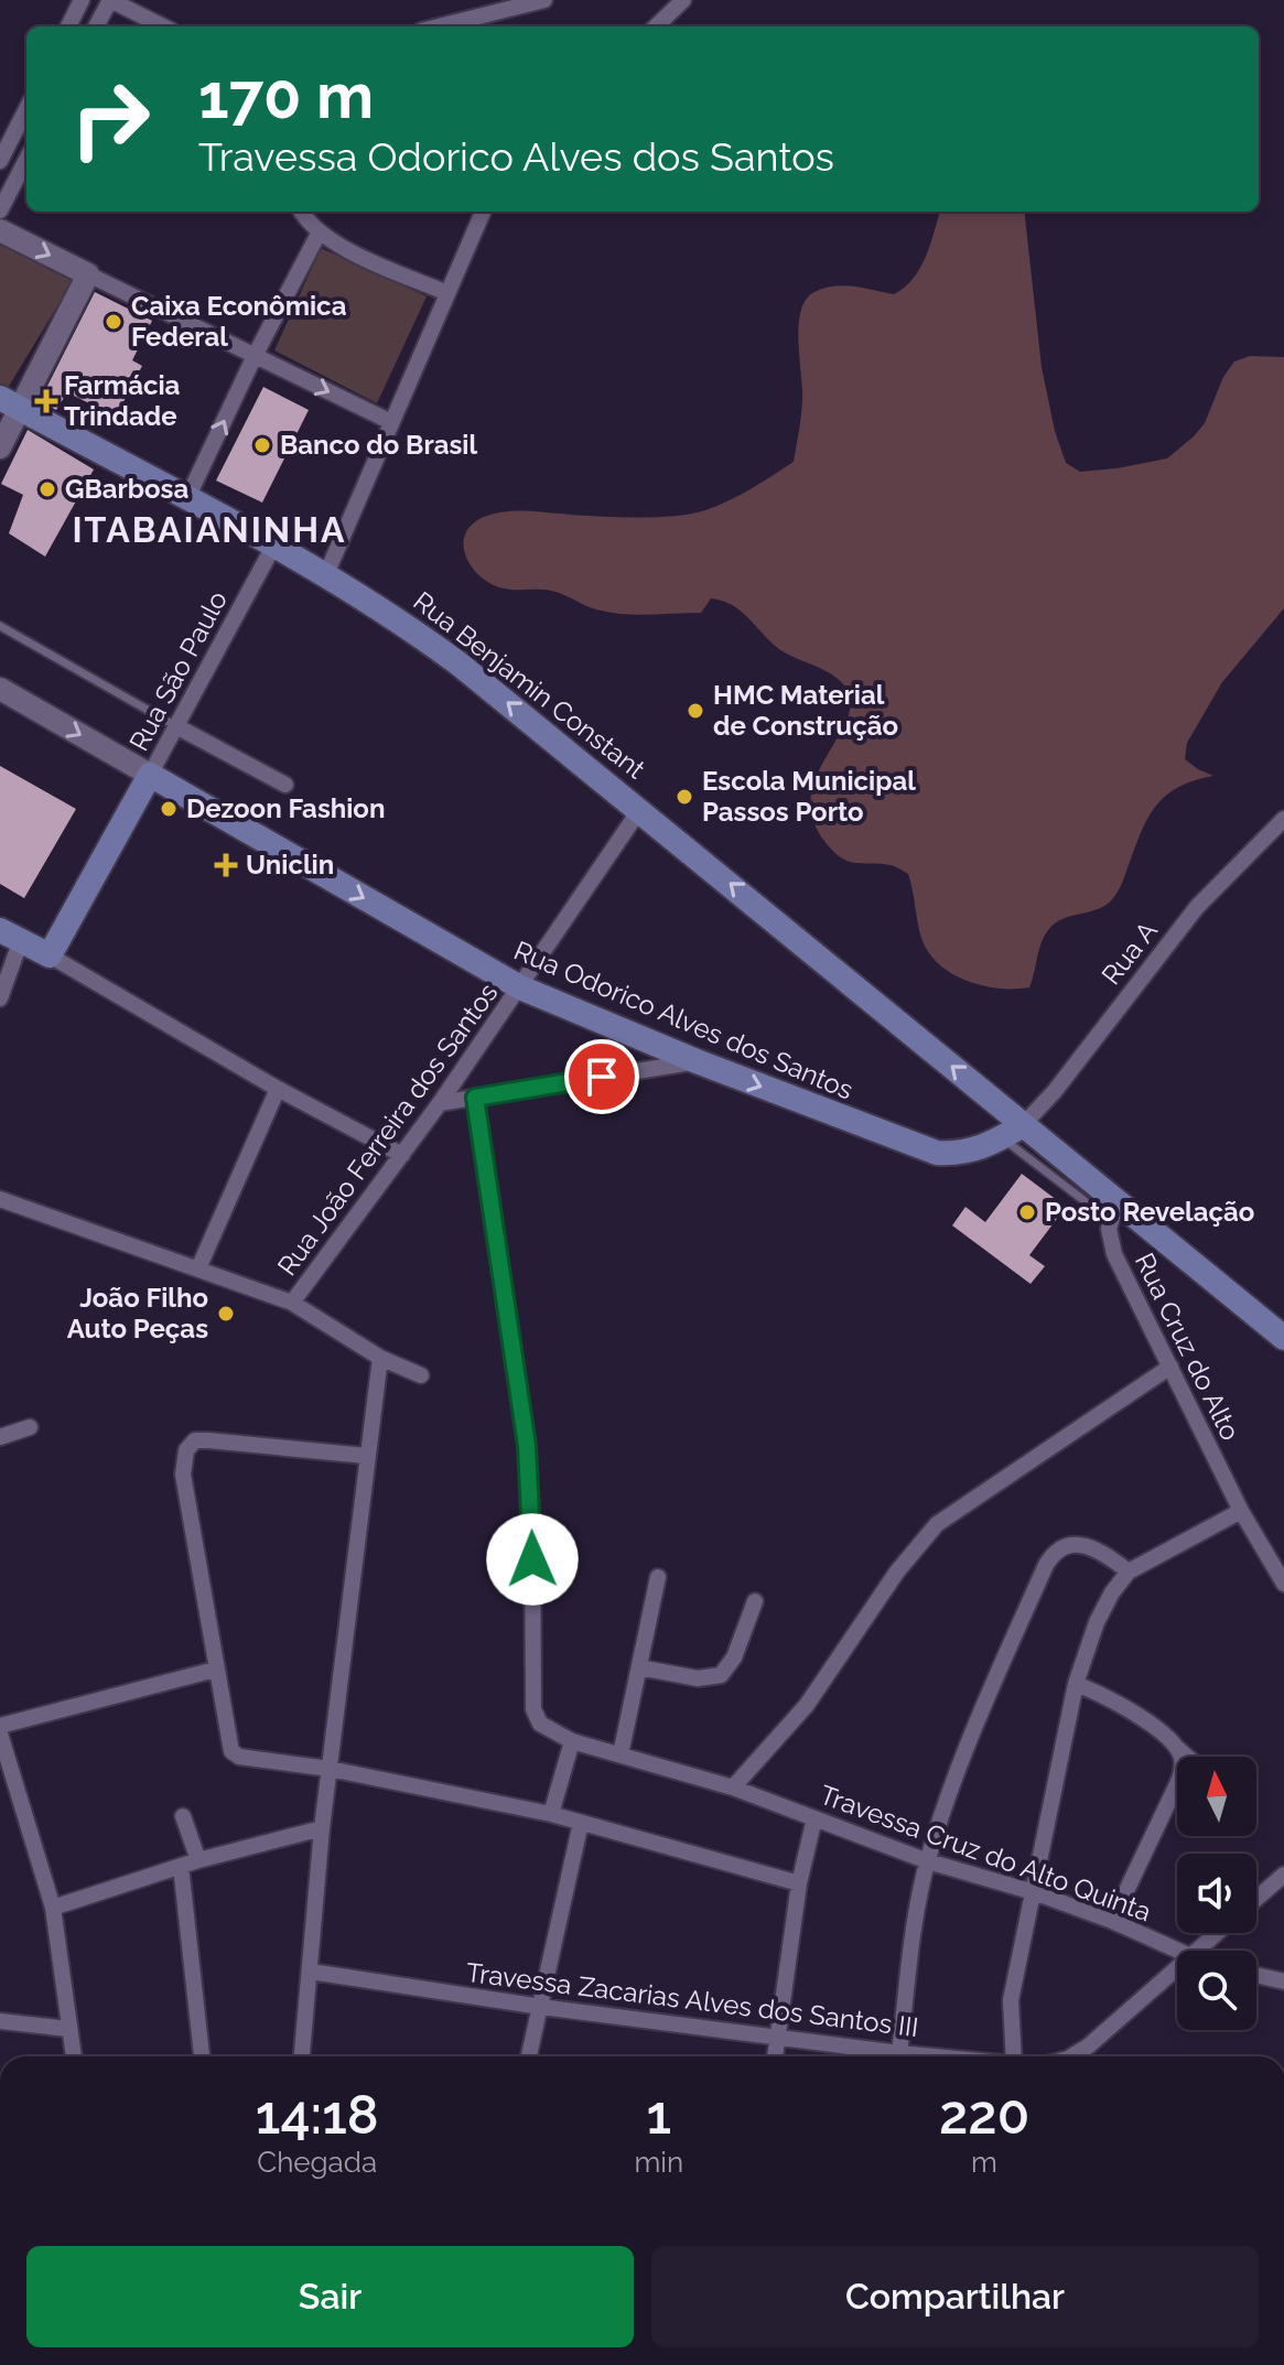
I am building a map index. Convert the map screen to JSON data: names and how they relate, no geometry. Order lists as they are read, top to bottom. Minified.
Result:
{"streets":{"main road":["Rua Benjamin Constant","Rua Odorico Alves dos Santos"],"street":["Rua São Paulo","Rua A","Rua João Ferreira dos Santos","Rua Cruz do Alto","Travessa Cruz do Alto Quinta","Travessa Zacarias Alves dos Santos III"]},"crossings":[["Rua São Paulo","Rua Benjamin Constant"],["Rua São Paulo","Rua Odorico Alves dos Santos"],["Rua Benjamin Constant","Rua A"],["Rua Benjamin Constant","Rua Odorico Alves dos Santos"],["Rua Benjamin Constant","Rua João Ferreira dos Santos"],["Rua Benjamin Constant","Rua Cruz do Alto"],["Rua A","Rua Odorico Alves dos Santos"],["Rua Odorico Alves dos Santos","Rua João Ferreira dos Santos"]],"one_way":["Rua Benjamin Constant","Rua Odorico Alves dos Santos"],"districts":["ITABAIANINHA"],"places":{"other":["Caixa Econômica Federal","Banco do Brasil","GBarbosa","HMC Material de Construção","Escola Municipal Passos Porto","Dezoon Fashion","Posto Revelação","João Filho Auto Peças"],"health":["Farmácia Trindade","Uniclin"]},"north":"top","page":{"turn":["170 m","Travessa Odorico Alves dos Santos"],"eta":["14:18","Chegada","1","min","220","m"],"buttons":["Sair","Compartilhar"]}}
